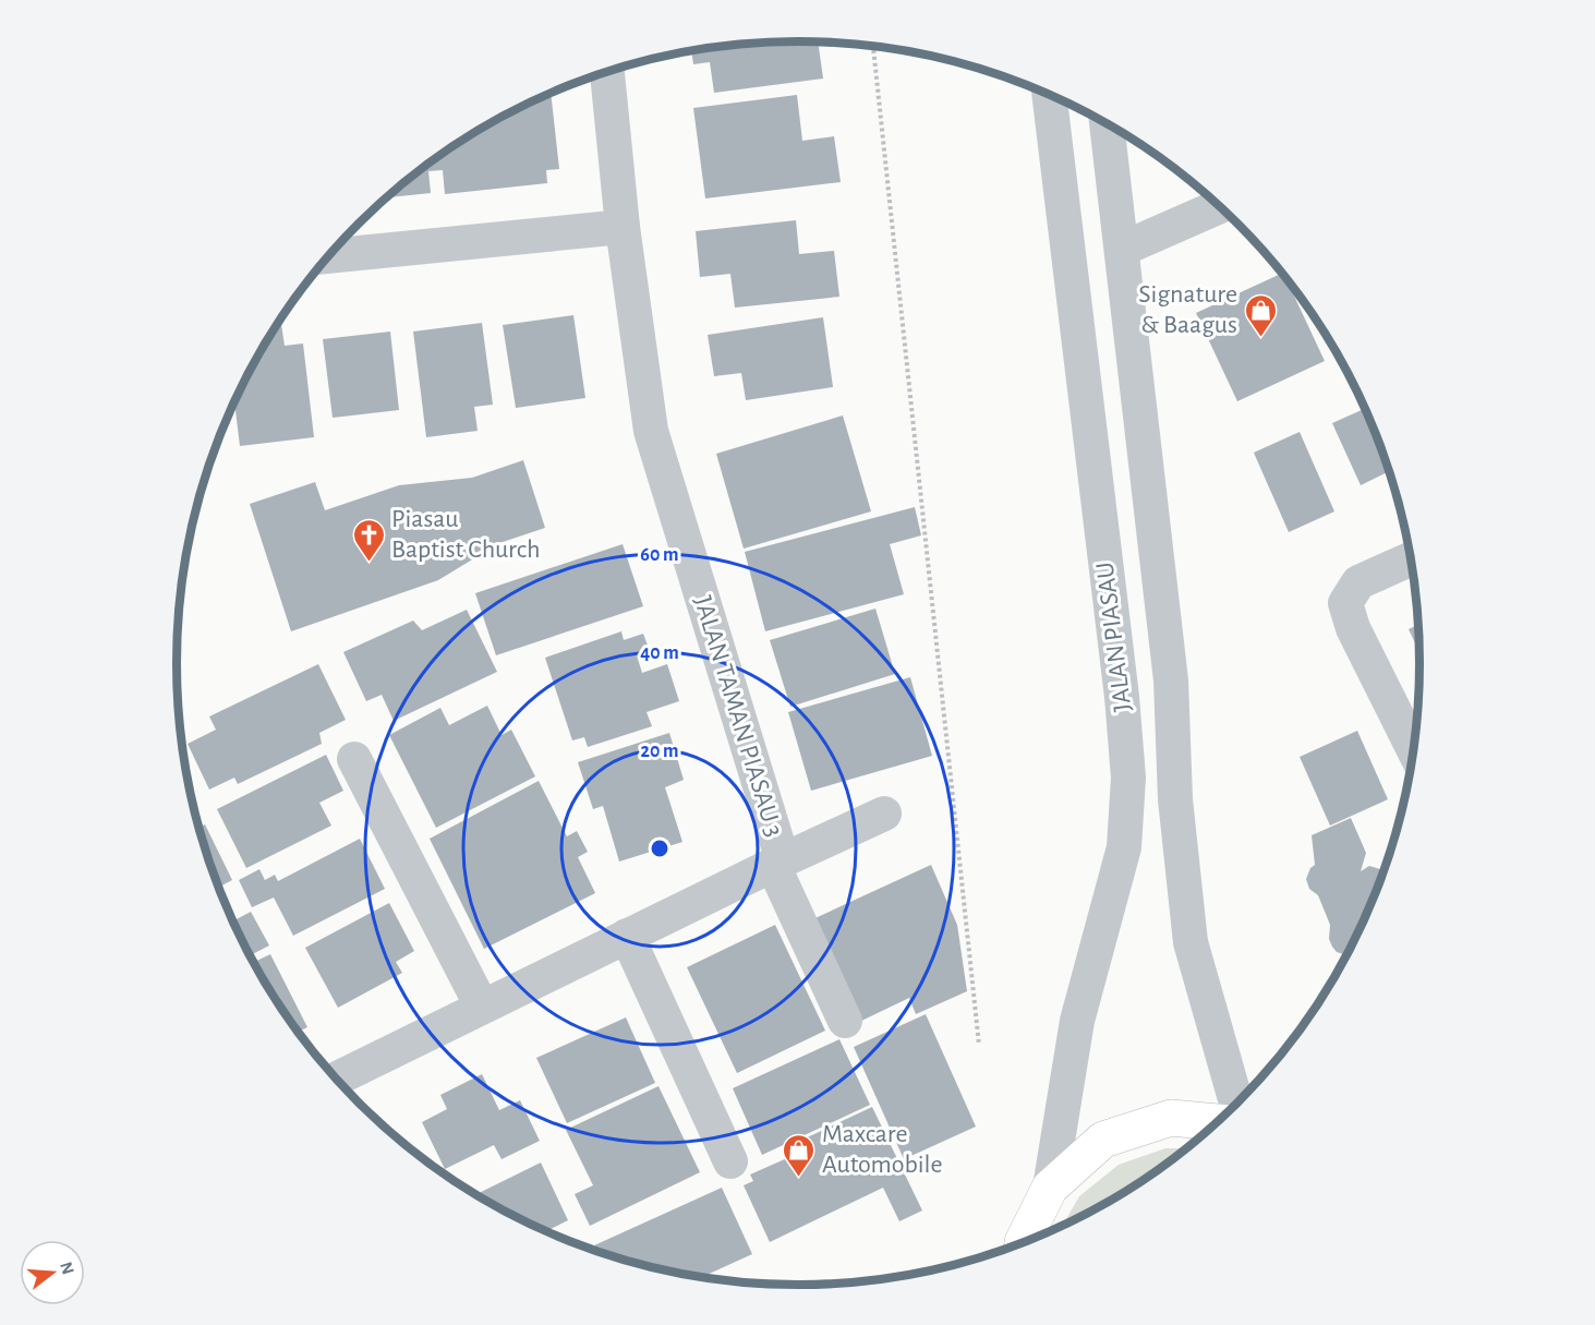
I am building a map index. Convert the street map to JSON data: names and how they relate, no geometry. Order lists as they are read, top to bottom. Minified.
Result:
{"streets":{"street":["JALAN PIASAU","JALAN TAMAN PIASAU 3"]},"places":{"shop":["Signature & Baagus","Maxcare Automobile"],"church":["Piasau Baptist Church"]},"north":"right","rings":["60 m","40 m","20 m"]}
